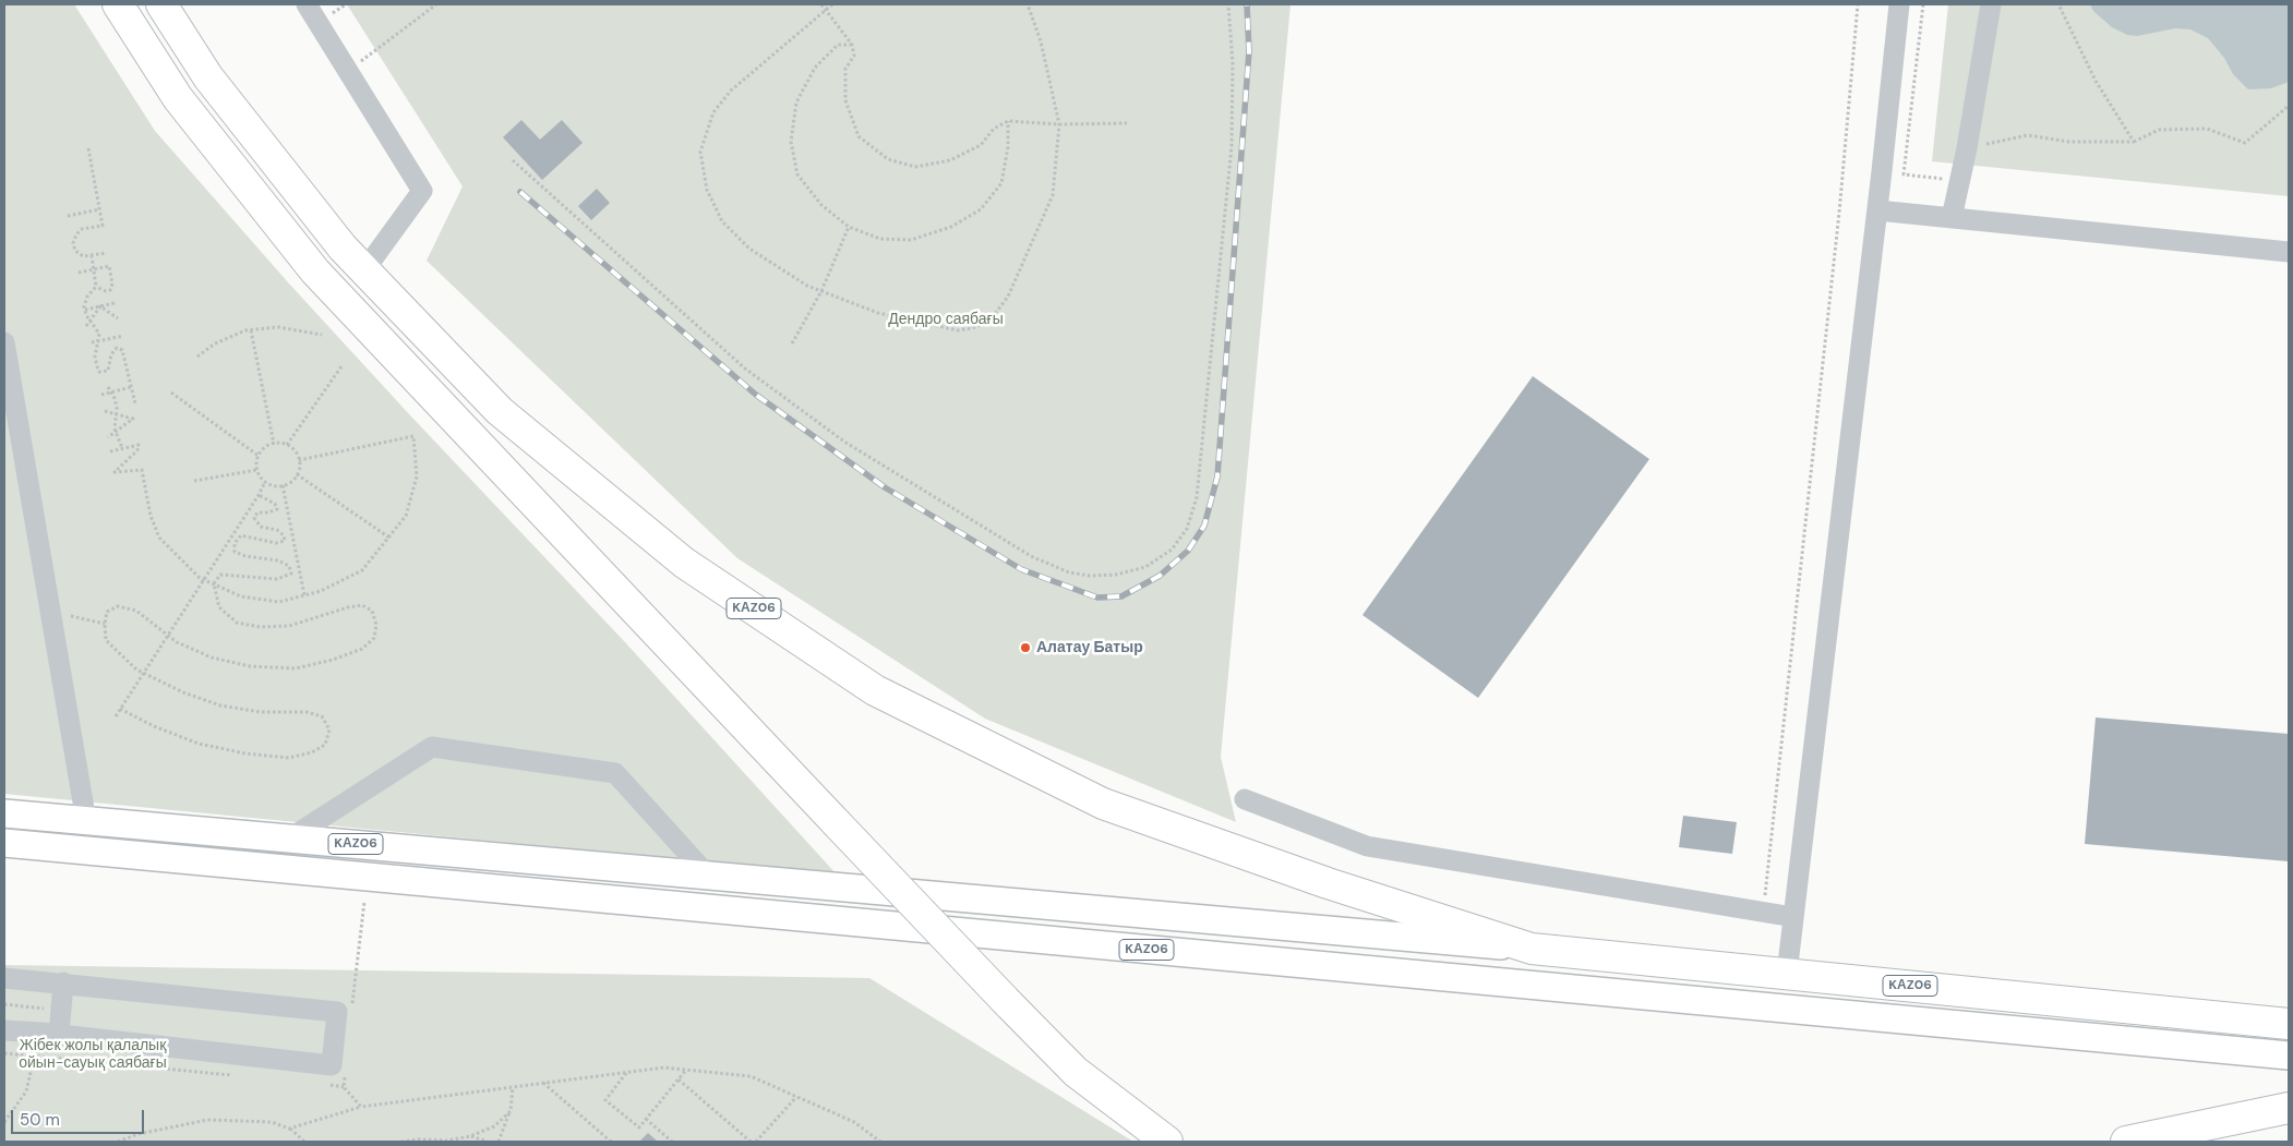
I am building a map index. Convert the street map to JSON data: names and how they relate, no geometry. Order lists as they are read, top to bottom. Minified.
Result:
{"streets":{"highway":["KАZ06"]},"parks":["Дендро саябағы","Жібек жолы қалалық ойын-сауық саябағы"],"places":["Алатау Батыр"],"scale_bar":"50 m"}
